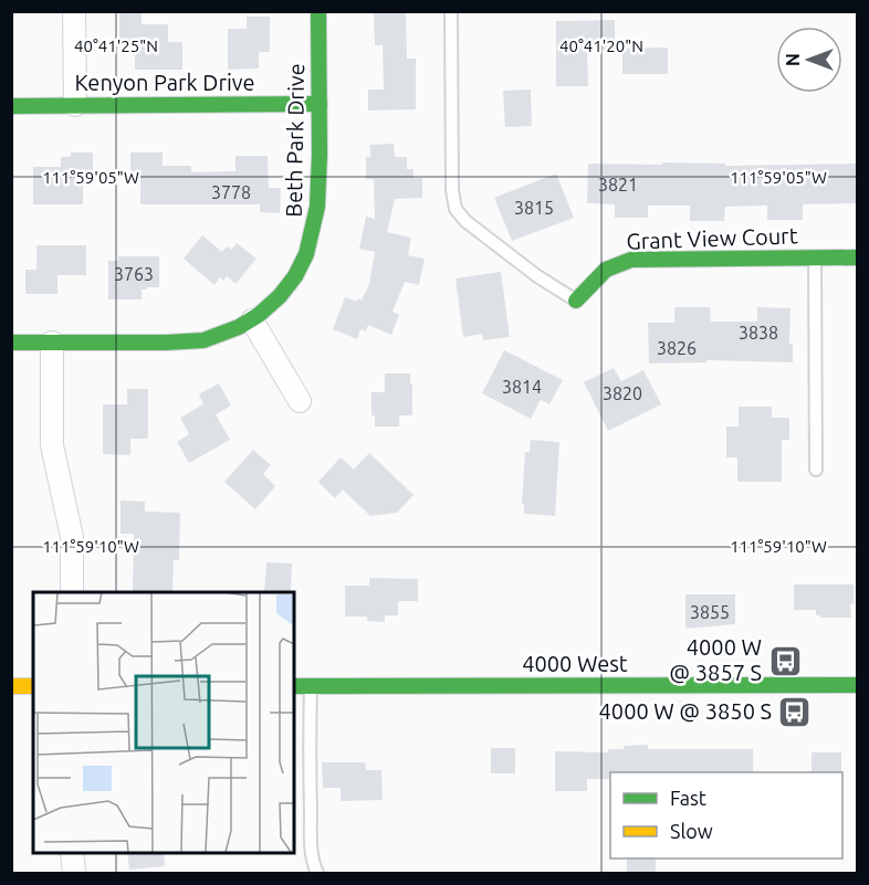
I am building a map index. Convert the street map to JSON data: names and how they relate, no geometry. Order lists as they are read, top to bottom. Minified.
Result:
{"streets":{"street":["Kenyon Park Drive","Beth Park Drive","Grant View Court","4000 West"]},"crossings":[["Kenyon Park Drive","Beth Park Drive"]],"places":{"bus stop":["4000 W @ 3857 S","4000 W @ 3850 S"]},"house_numbers":["3821","3778","3815","3763","3838","3826","3814","3820","3855"],"legend":["Fast","Slow"],"north":"left","coordinates":["40°41'25\"N","40°41'20\"N","111°59'05\"W","111°59'10\"W"]}
